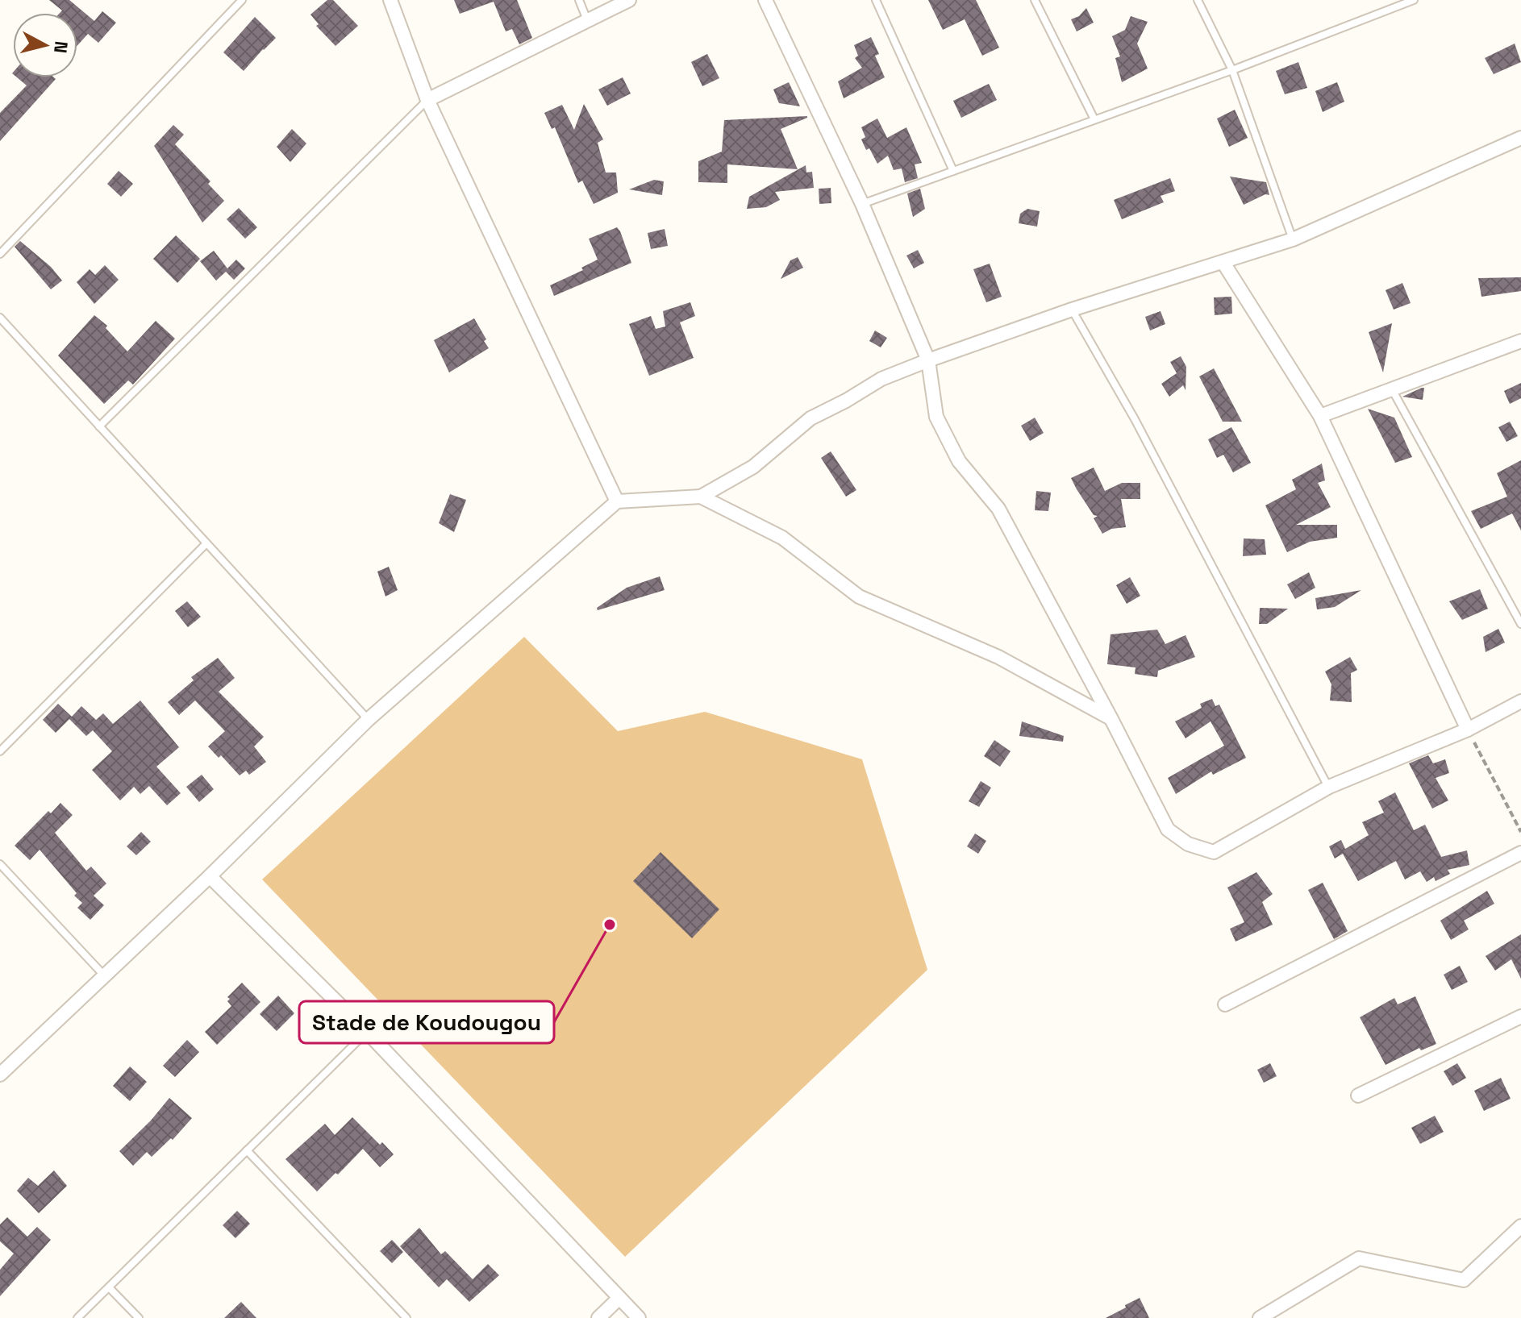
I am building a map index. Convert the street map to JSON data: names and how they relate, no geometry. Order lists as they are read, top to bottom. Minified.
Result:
{"places":["Stade de Koudougou"],"north":"right"}
